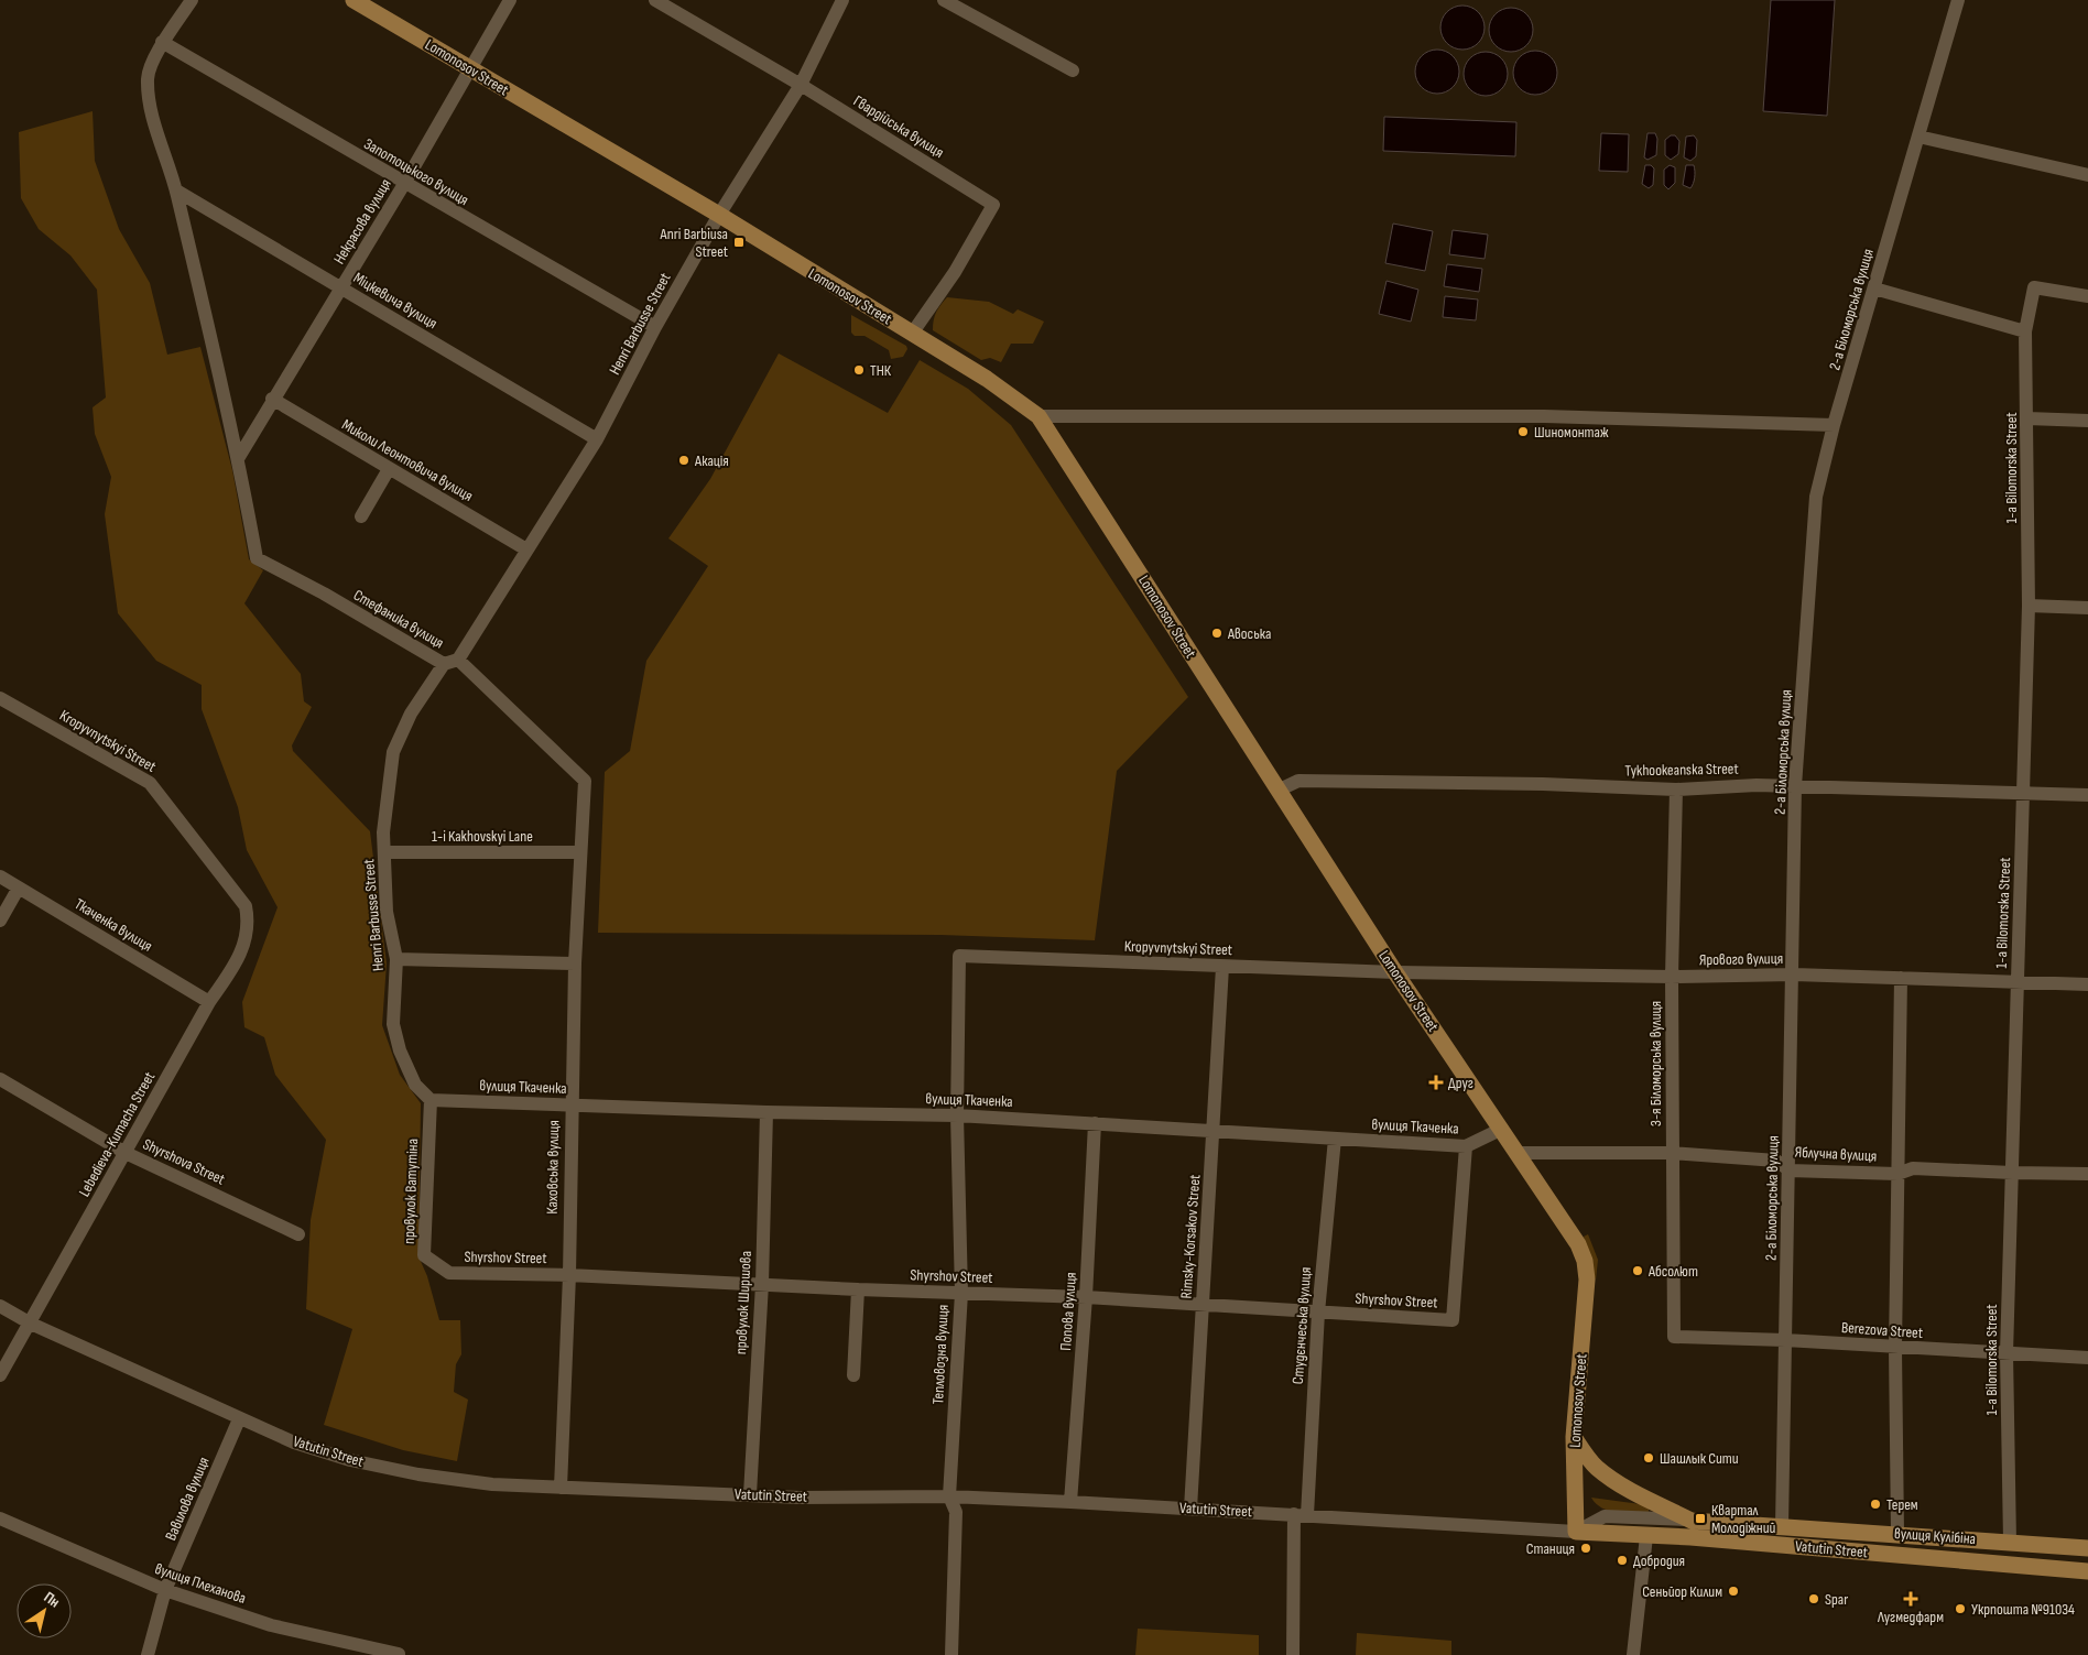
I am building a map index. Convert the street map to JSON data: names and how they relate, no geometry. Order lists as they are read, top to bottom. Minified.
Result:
{"streets":{"main road":["Lomonosov Street","Vatutin Street","вулиця Кулібіна"],"street":["Гвардійська вулиця","Запотоцького вулиця","Некрасова вулиця","Міцкевича вулиця","2-а Біломорська вулиця","Henri Barbusse Street","Миколи Леонтовича вулиця","1-a Bilomorska Street","Стефаника вулиця","Kropyvnytskyi Street","Tykhookeanska Street","1-i Kakhovskyi Lane","Ткаченка вулиця","Ярового вулиця","3-я Біломорська вулиця","вулиця Ткаченка","Lebedieva-Kumacha Street","Яблучна вулиця","Shyrshova Street","Каховська вулиця","провулок Ватутіна","Rimsky-Korsakov Street","Shyrshov Street","провулок Ширшова","Попова вулиця","Студєнчеська вулиця","Berezova Street","Тепловозна вулиця","Вавилова вулиця","вулиця Плеханова"]},"crossings":[["Lomonosov Street","Гвардійська вулиця"],["Lomonosov Street","Некрасова вулиця"],["Lomonosov Street","Henri Barbusse Street"],["Lomonosov Street","Kropyvnytskyi Street"],["Lomonosov Street","Tykhookeanska Street"],["Lomonosov Street","Ярового вулиця"],["Lomonosov Street","вулиця Ткаченка"],["Lomonosov Street","Яблучна вулиця"],["Lomonosov Street","Vatutin Street"],["Гвардійська вулиця","Henri Barbusse Street"],["Запотоцького вулиця","Некрасова вулиця"],["Запотоцького вулиця","Henri Barbusse Street"],["Некрасова вулиця","Міцкевича вулиця"],["Некрасова вулиця","Миколи Леонтовича вулиця"],["Некрасова вулиця","Стефаника вулиця"],["Міцкевича вулиця","Henri Barbusse Street"],["2-а Біломорська вулиця","Tykhookeanska Street"],["2-а Біломорська вулиця","Ярового вулиця"],["2-а Біломорська вулиця","Яблучна вулиця"],["2-а Біломорська вулиця","Berezova Street"],["2-а Біломорська вулиця","Vatutin Street"],["2-а Біломорська вулиця","вулиця Кулібіна"],["Henri Barbusse Street","Миколи Леонтовича вулиця"],["Henri Barbusse Street","Стефаника вулиця"],["Henri Barbusse Street","1-i Kakhovskyi Lane"],["Henri Barbusse Street","вулиця Ткаченка"],["Henri Barbusse Street","провулок Ватутіна"],["1-a Bilomorska Street","Tykhookeanska Street"],["1-a Bilomorska Street","Ярового вулиця"],["1-a Bilomorska Street","Яблучна вулиця"],["1-a Bilomorska Street","Berezova Street"],["1-a Bilomorska Street","вулиця Кулібіна"],["Стефаника вулиця","Каховська вулиця"],["Kropyvnytskyi Street","Ярового вулиця"],["Kropyvnytskyi Street","Lebedieva-Kumacha Street"],["Kropyvnytskyi Street","Rimsky-Korsakov Street"],["Kropyvnytskyi Street","Тепловозна вулиця"],["Tykhookeanska Street","3-я Біломорська вулиця"],["1-i Kakhovskyi Lane","Каховська вулиця"],["Ткаченка вулиця","Lebedieva-Kumacha Street"],["Ярового вулиця","3-я Біломорська вулиця"],["3-я Біломорська вулиця","Яблучна вулиця"],["3-я Біломорська вулиця","Berezova Street"],["вулиця Ткаченка","Каховська вулиця"],["вулиця Ткаченка","провулок Ватутіна"],["вулиця Ткаченка","Rimsky-Korsakov Street"],["вулиця Ткаченка","Shyrshov Street"],["вулиця Ткаченка","провулок Ширшова"],["вулиця Ткаченка","Попова вулиця"],["вулиця Ткаченка","Студєнчеська вулиця"],["вулиця Ткаченка","Тепловозна вулиця"],["Lebedieva-Kumacha Street","Shyrshova Street"],["Lebedieva-Kumacha Street","Vatutin Street"],["Каховська вулиця","Shyrshov Street"],["Каховська вулиця","Vatutin Street"],["провулок Ватутіна","Shyrshov Street"],["Rimsky-Korsakov Street","Shyrshov Street"],["Rimsky-Korsakov Street","Vatutin Street"],["Shyrshov Street","провулок Ширшова"],["Shyrshov Street","Попова вулиця"],["Shyrshov Street","Студєнчеська вулиця"],["Shyrshov Street","Тепловозна вулиця"],["провулок Ширшова","Vatutin Street"],["Попова вулиця","Vatutin Street"],["Студєнчеська вулиця","Vatutin Street"],["Тепловозна вулиця","Vatutin Street"],["Vatutin Street","Вавилова вулиця"],["Vatutin Street","вулиця Кулібіна"],["Вавилова вулиця","вулиця Плеханова"]],"places":{"transit":["Anri Barbiusa Street","Квартал Молодіжний"],"other":["ТНК","Шиномонтаж","Акація","Авоська","Абсолют","Шашлык Сити","Терем","Станиця","Добродия","Сеньйор Килим","Spar","Укрпошта №91034"],"health":["Друг","Лугмедфарм"]},"north":"top right"}
